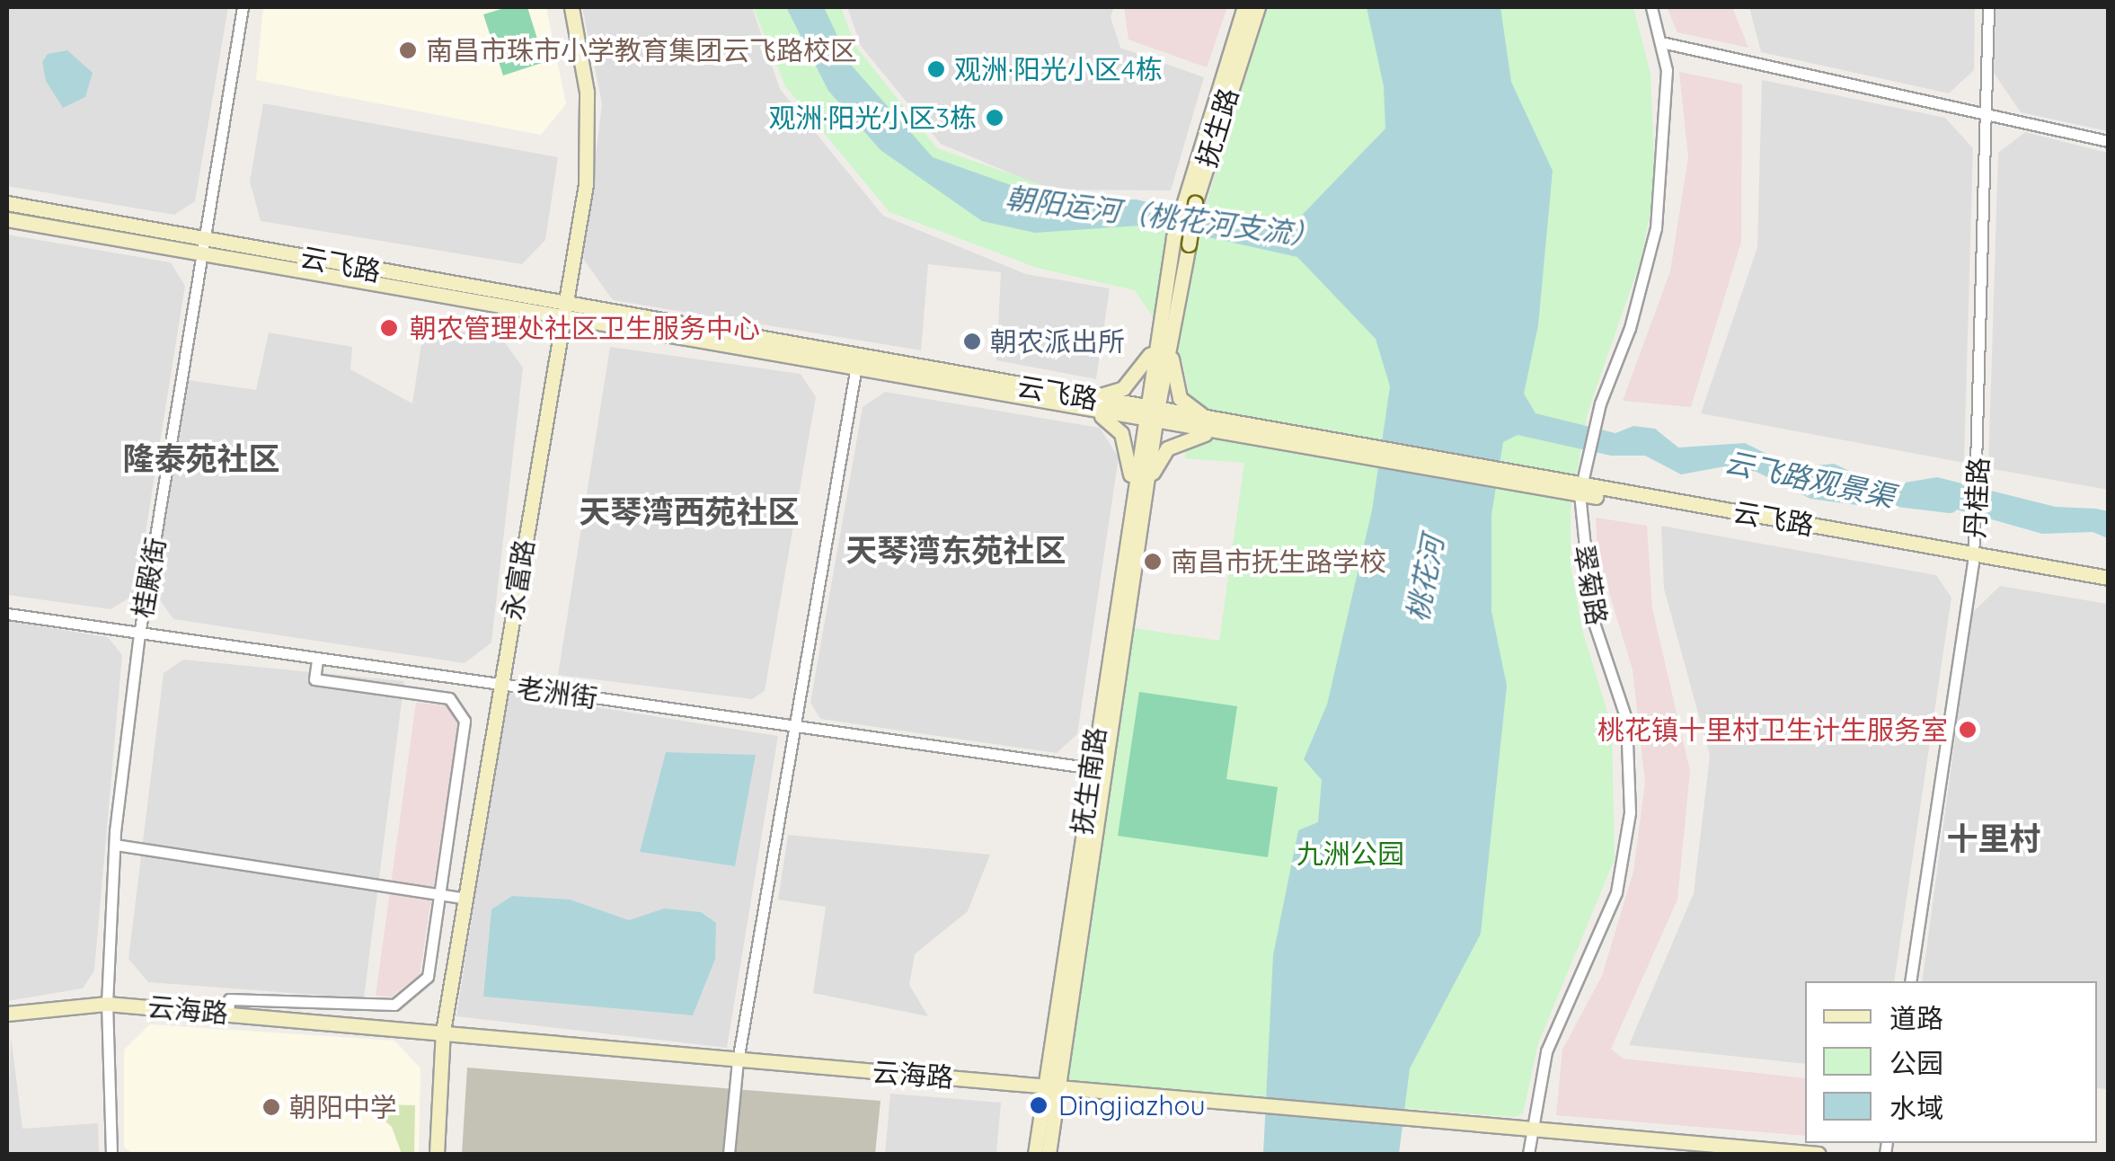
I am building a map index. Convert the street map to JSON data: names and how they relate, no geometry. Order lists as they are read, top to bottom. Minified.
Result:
{"streets":{"main road":["抚生路","云飞路","永富路","抚生南路","云海路"],"street":["丹桂路","桂殿街","翠菊路","老洲街"]},"crossings":[["抚生路","云飞路"],["抚生路","抚生南路"],["云飞路","丹桂路"],["云飞路","桂殿街"],["云飞路","永富路"],["云飞路","翠菊路"],["云飞路","抚生南路"],["桂殿街","老洲街"],["桂殿街","云海路"],["永富路","老洲街"],["永富路","云海路"],["翠菊路","云海路"],["老洲街","抚生南路"],["抚生南路","云海路"]],"districts":["隆泰苑社区","天琴湾西苑社区","天琴湾东苑社区","十里村"],"water":["朝阳运河（桃花河支流）","云飞路观景渠","桃花河"],"parks":["九洲公园"],"places":["南昌市珠市小学教育集团云飞路校区","观洲·阳光小区4栋","观洲·阳光小区3栋","朝农管理处社区卫生服务中心","朝农派出所","南昌市抚生路学校","桃花镇十里村卫生计生服务室","Dingjiazhou","朝阳中学"],"legend":["道路","公园","水域"]}
